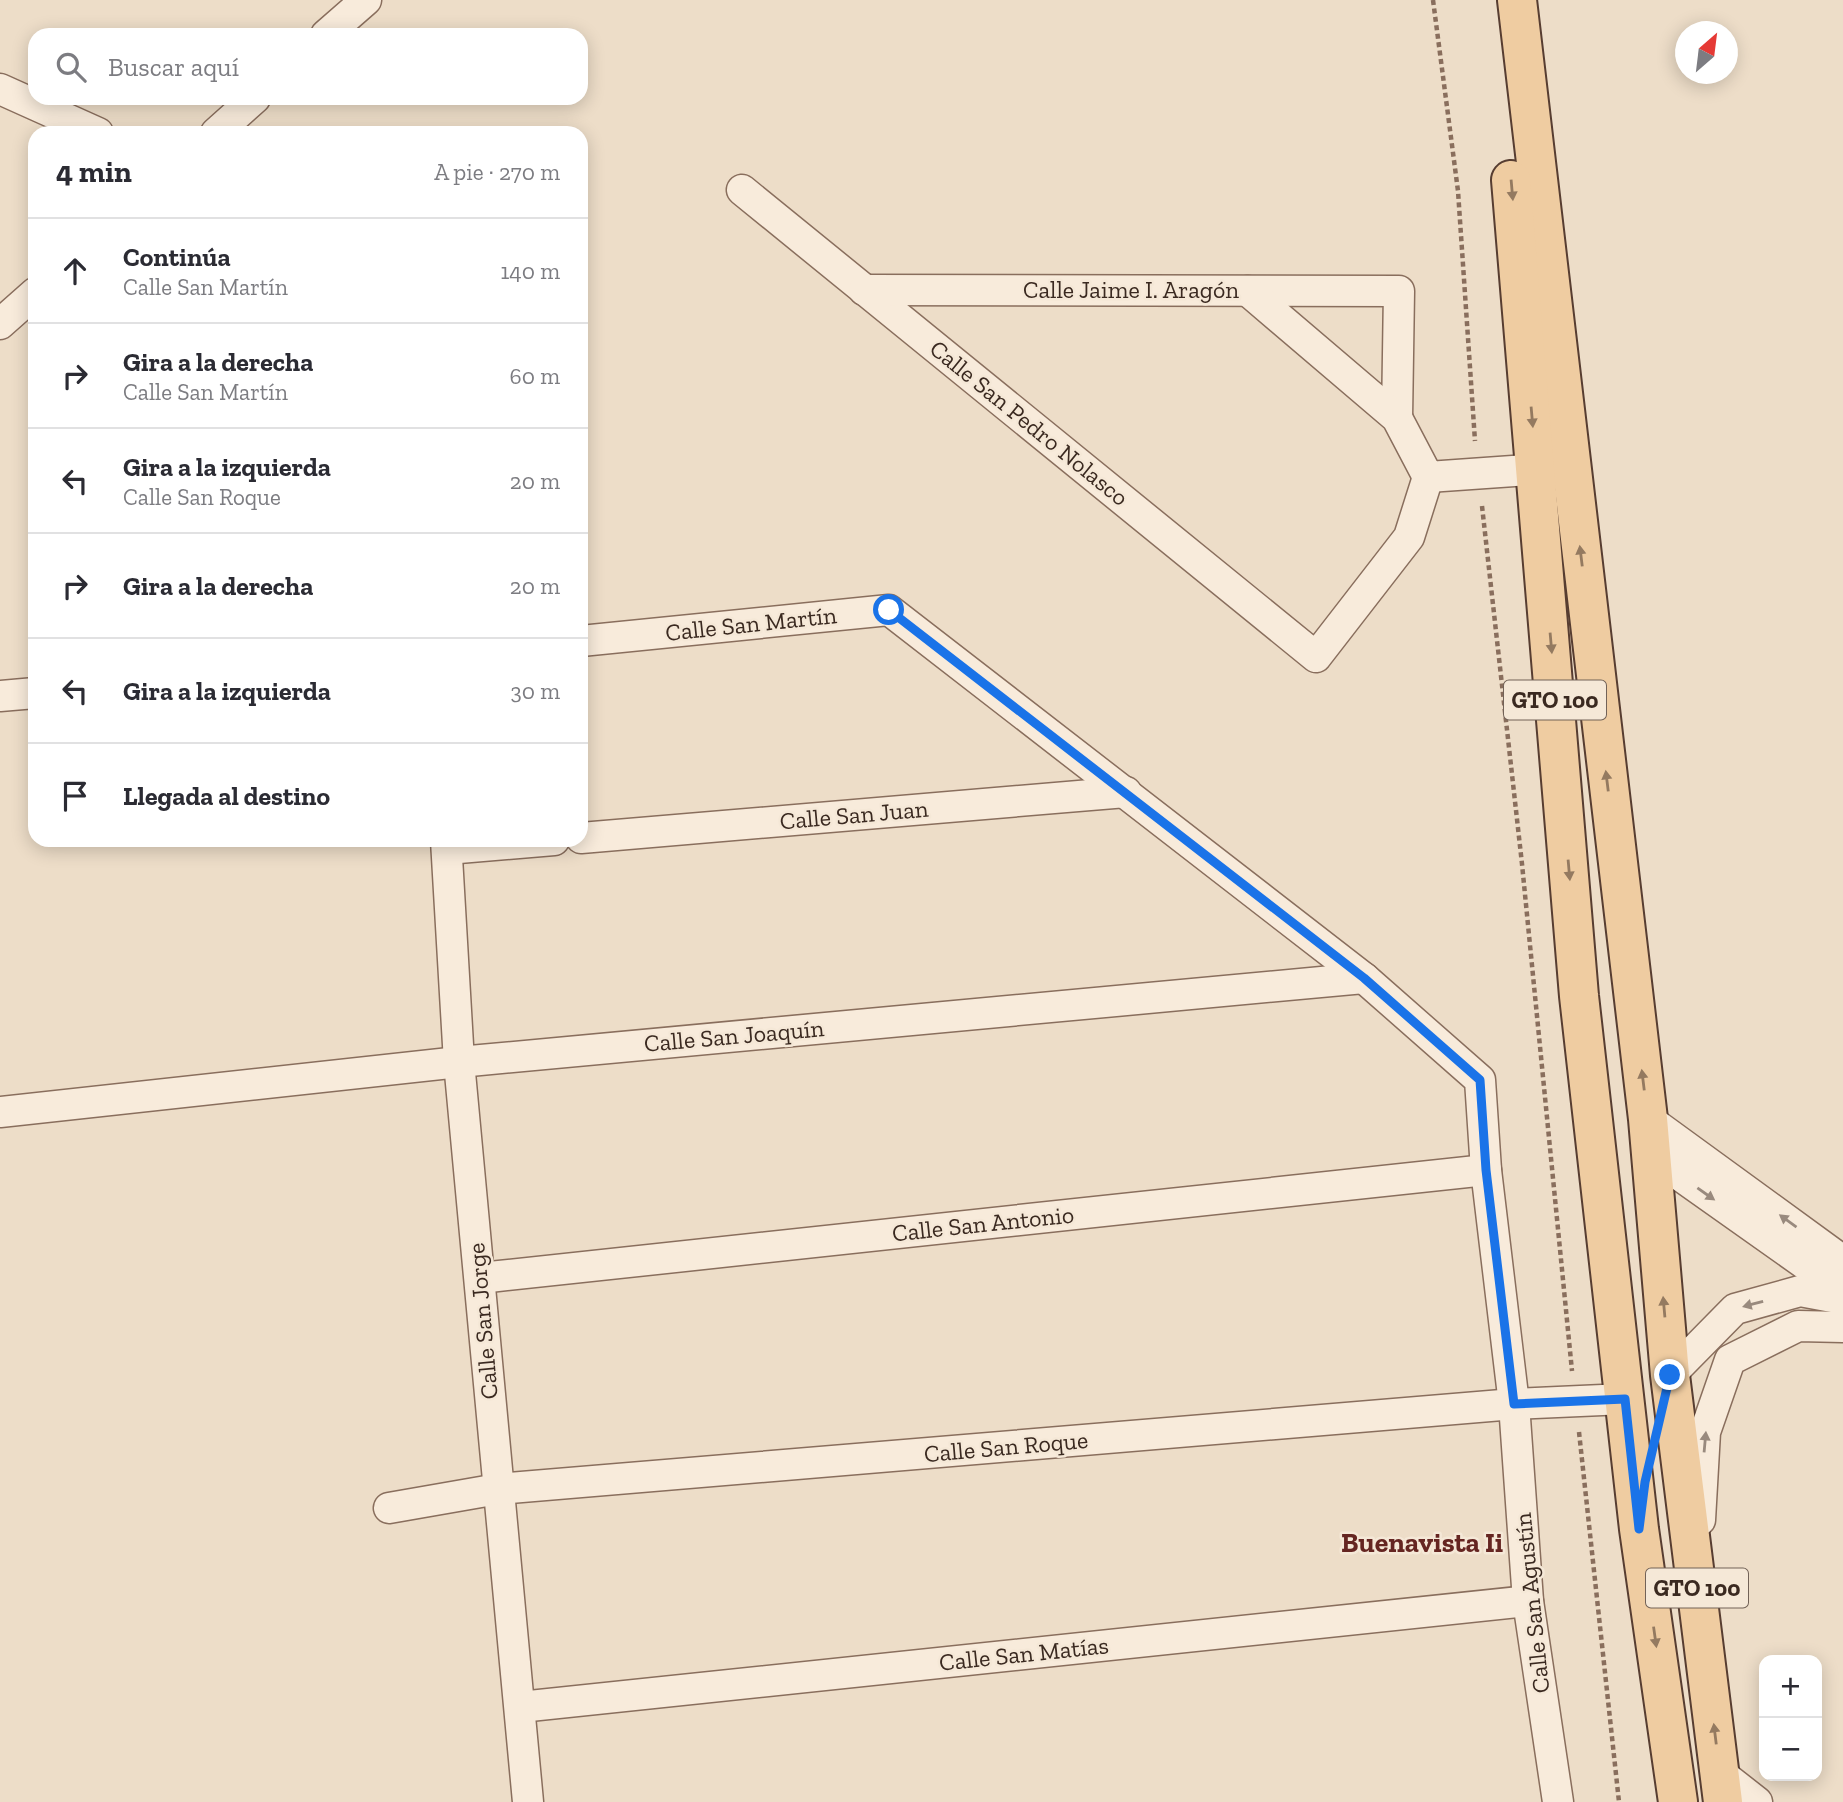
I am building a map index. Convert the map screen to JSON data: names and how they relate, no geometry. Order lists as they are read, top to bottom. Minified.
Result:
{"streets":{"main road":["GTO 100"],"street":["Calle Jaime I. Aragón","Calle San Pedro Nolasco","Calle San Martín","Calle San Juan","Calle San Joaquín","Calle San Antonio","Calle San Jorge","Calle San Roque","Calle San Agustín","Calle San Matías"]},"crossings":[["Calle Jaime I. Aragón","Calle San Pedro Nolasco"],["Calle San Martín","Calle San Juan"],["Calle San Martín","Calle San Joaquín"],["Calle San Martín","Calle San Antonio"],["Calle San Martín","Calle San Roque"],["Calle San Martín","Calle San Agustín"],["GTO 100","Calle San Roque"],["Calle San Joaquín","Calle San Jorge"],["Calle San Antonio","Calle San Jorge"],["Calle San Jorge","Calle San Roque"],["Calle San Jorge","Calle San Matías"],["Calle San Roque","Calle San Agustín"],["Calle San Agustín","Calle San Matías"]],"districts":["Buenavista Ii"],"north":"top right","page":{"search":"Buscar aquí","heading":["4 min","A pie · 270 m"],"list":[["Continúa","Calle San Martín","140 m"],["Gira a la derecha","Calle San Martín","60 m"],["Gira a la izquierda","Calle San Roque","20 m"],["Gira a la derecha","20 m"],["Gira a la izquierda","30 m"],"Llegada al destino"],"map_buttons":["+","−"]}}
